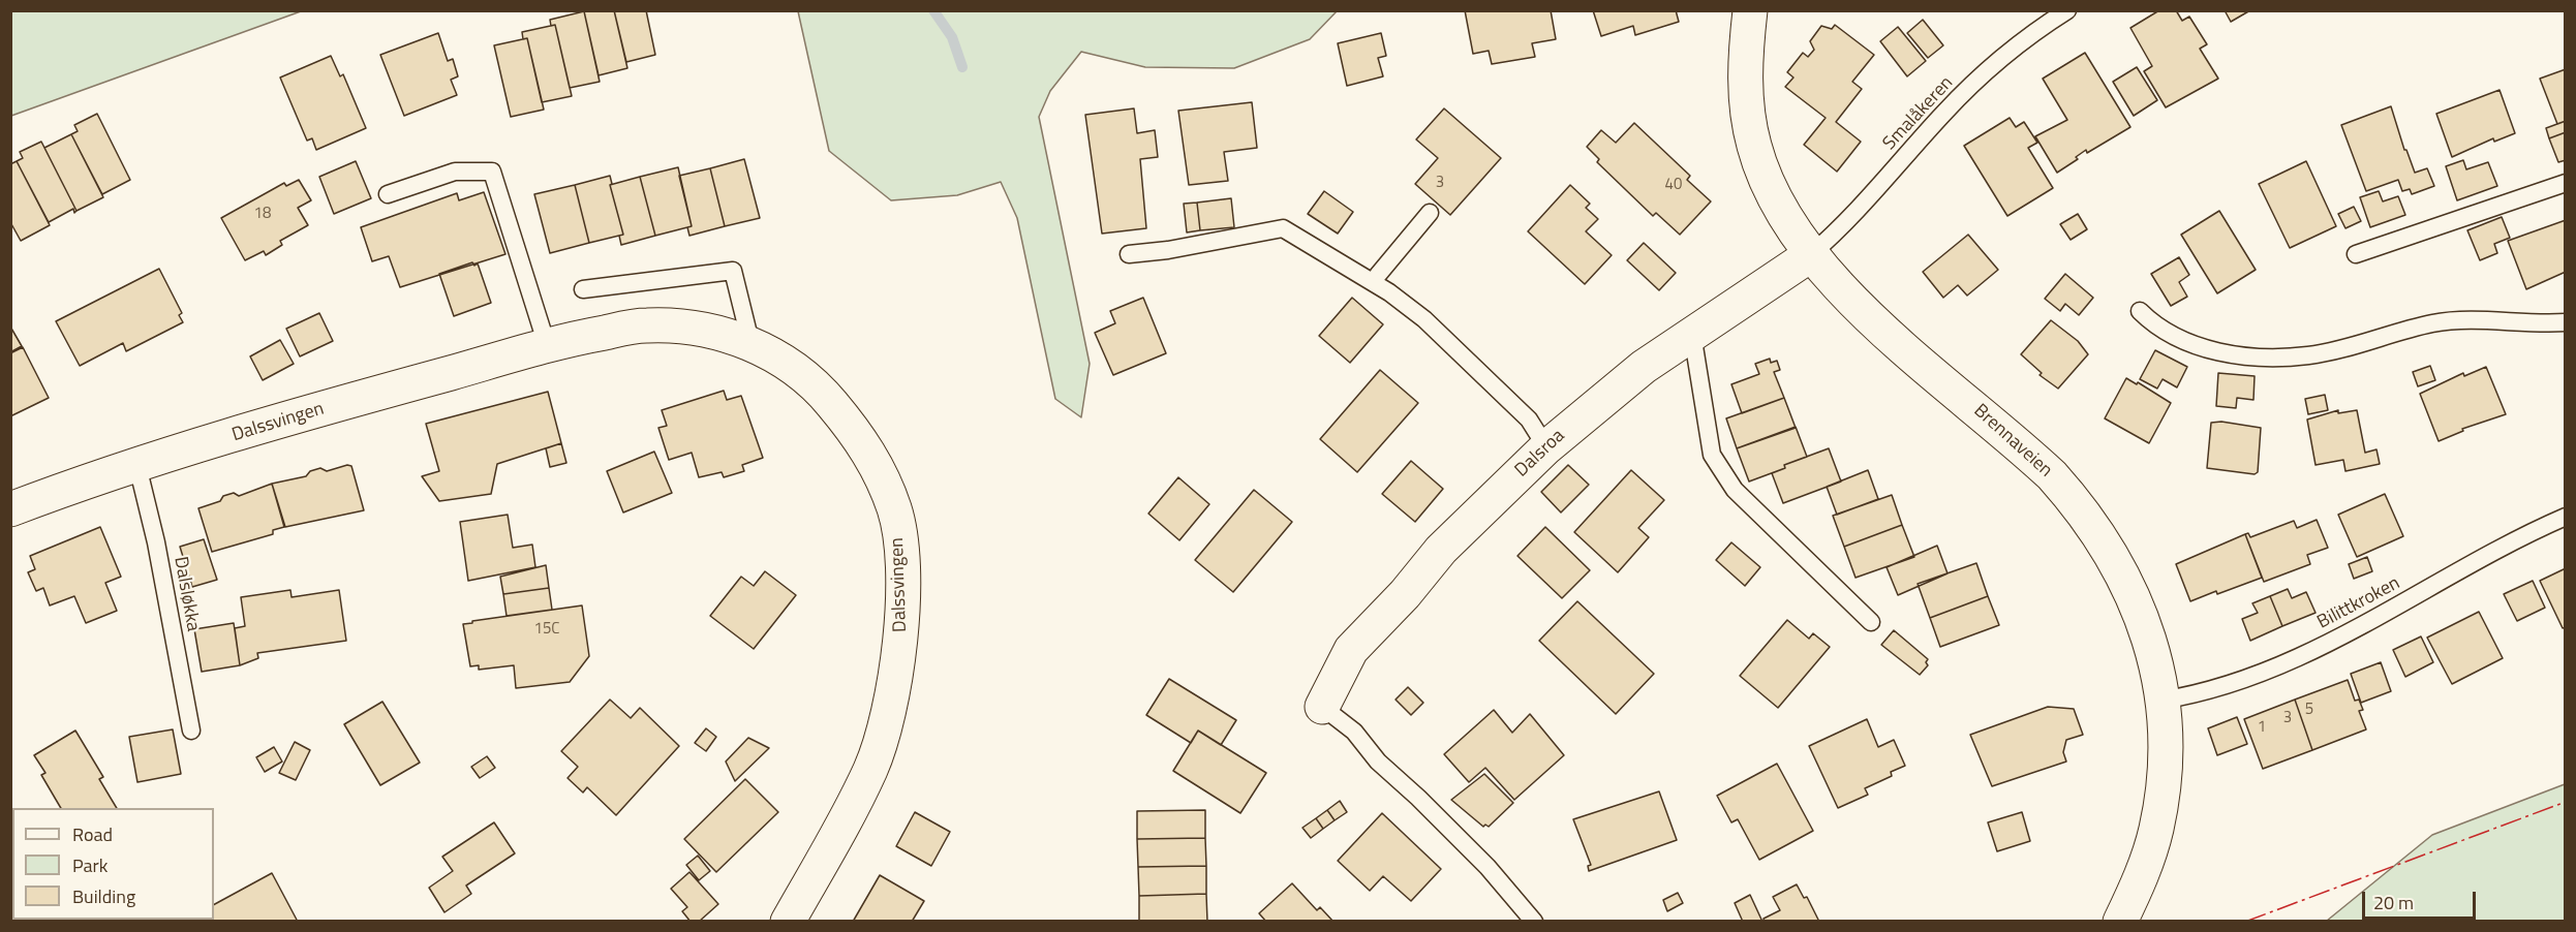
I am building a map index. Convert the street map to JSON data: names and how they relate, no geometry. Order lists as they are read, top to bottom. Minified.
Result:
{"streets":{"street":["Dalssvingen","Brennaveien","Dalsroa"],"lane":["Smalåkeren","Dalsløkka","Bilittkroken"]},"crossings":[["Smalåkeren","Brennaveien"],["Smalåkeren","Dalsroa"],["Dalssvingen","Dalsløkka"],["Brennaveien","Dalsroa"],["Brennaveien","Bilittkroken"]],"house_numbers":["3","40","18","15C","5","3","1"],"legend":["Road","Park","Building"],"scale_bar":"20 m"}
